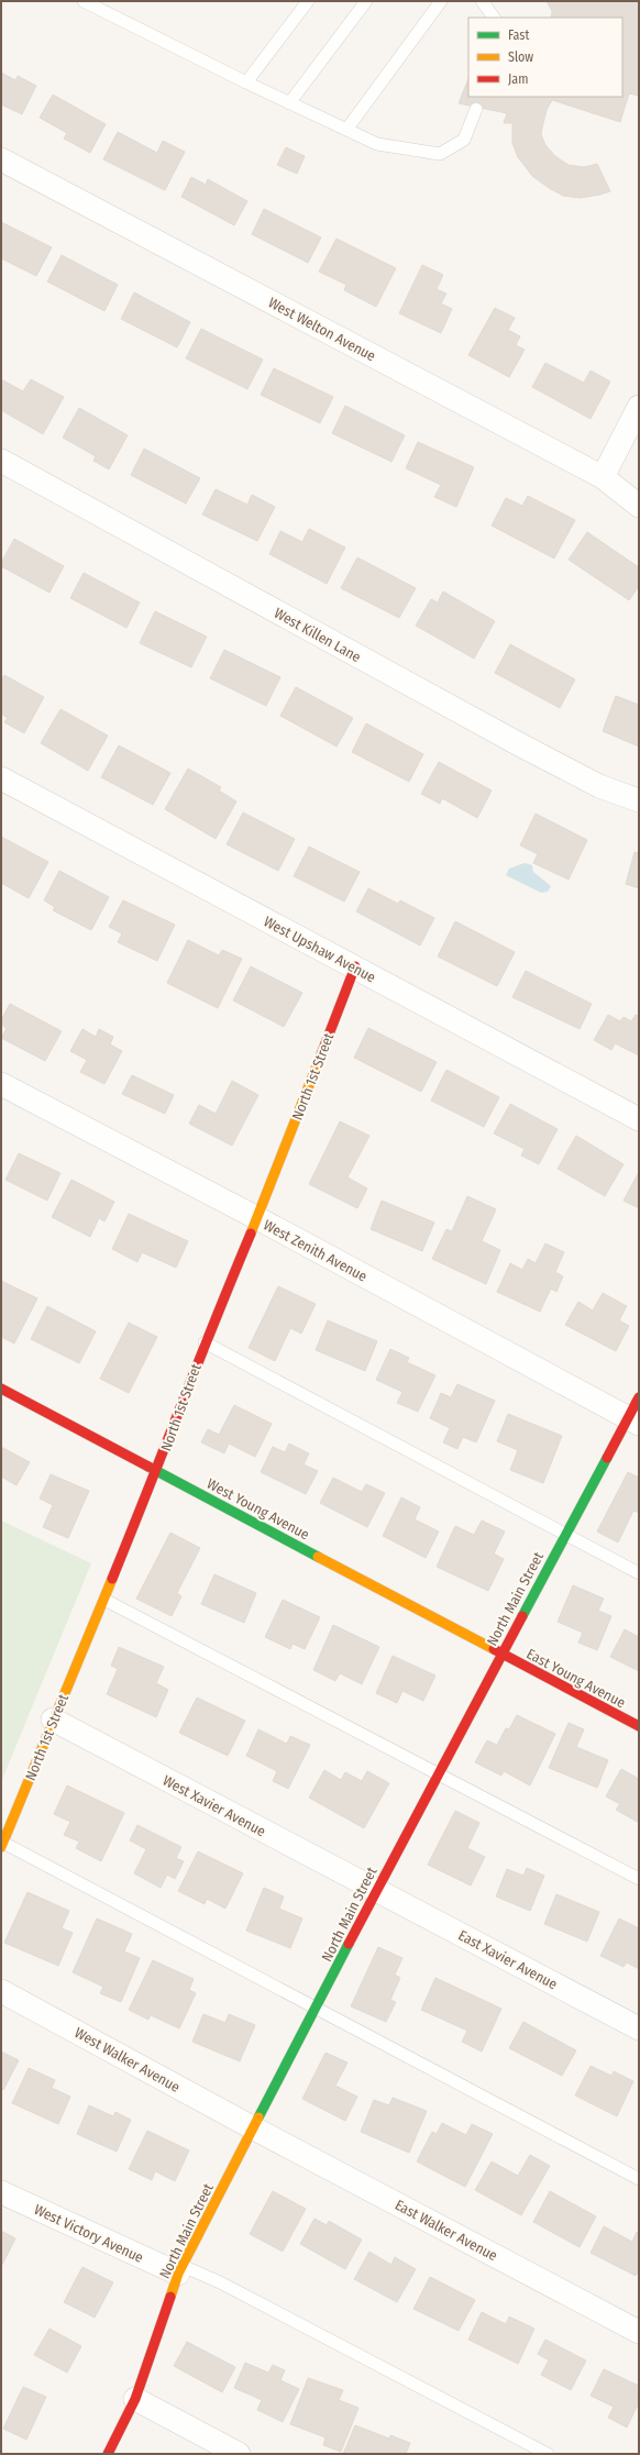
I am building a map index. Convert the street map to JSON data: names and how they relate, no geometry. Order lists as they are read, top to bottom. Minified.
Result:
{"streets":{"street":["West Welton Avenue","West Killen Lane","West Upshaw Avenue","North 1st Street","West Zenith Avenue","West Young Avenue","North Main Street","East Young Avenue","West Xavier Avenue","East Xavier Avenue","West Walker Avenue","East Walker Avenue","West Victory Avenue"]},"crossings":[["West Upshaw Avenue","North 1st Street"],["North 1st Street","West Zenith Avenue"],["North 1st Street","West Young Avenue"],["North 1st Street","West Xavier Avenue"],["West Zenith Avenue","North Main Street"],["West Young Avenue","North Main Street"],["West Young Avenue","East Young Avenue"],["North Main Street","East Young Avenue"],["North Main Street","West Xavier Avenue"],["North Main Street","East Xavier Avenue"],["North Main Street","West Walker Avenue"],["North Main Street","East Walker Avenue"],["North Main Street","West Victory Avenue"],["West Xavier Avenue","East Xavier Avenue"],["West Walker Avenue","East Walker Avenue"]],"legend":["Fast","Slow","Jam"]}
